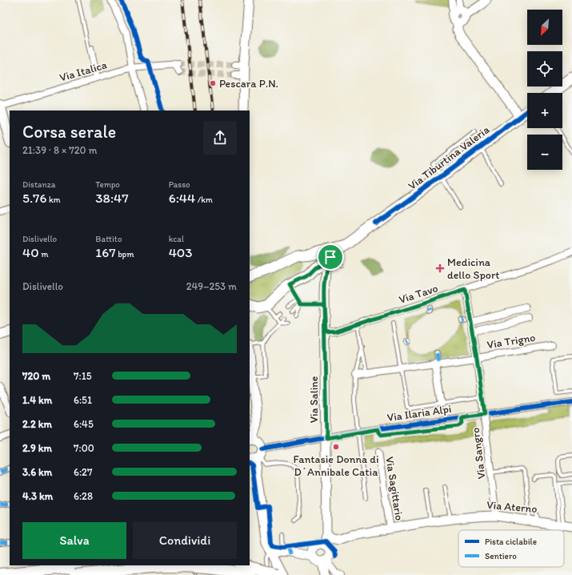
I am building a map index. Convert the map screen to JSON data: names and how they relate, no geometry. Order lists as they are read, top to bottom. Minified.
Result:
{"streets":{"main road":["Via Tiburtina Valeria"],"street":["Via Italica","Via Tavo","Via Trigno","Via Saline","Via Ilaria Alpi","Via Sangro","Via Sagittario","Via Aterno"]},"crossings":[["Via Tiburtina Valeria","Via Saline"],["Via Tavo","Via Saline"],["Via Tavo","Via Sangro"],["Via Trigno","Via Sangro"],["Via Saline","Via Ilaria Alpi"],["Via Ilaria Alpi","Via Sangro"],["Via Sangro","Via Aterno"],["Via Sagittario","Via Aterno"]],"places":{"other":["Pescara P.N.","Fantasie Donna di D´Annibale Catia"],"health":["Medicina dello Sport"]},"legend":["Pista ciclabile","Sentiero"],"north":"bottom left","page":{"map_buttons":["+","−"],"heading":["Corsa serale","21:39 · 8 × 720 m"],"stats":[["Distanza","5.76 km"],["Tempo","38:47"],["Passo","6:44 /km"],["Dislivello","40 m"],["Battito","167 bpm"],["kcal","403"]],"chart":["Dislivello","249–253 m"],"list":[{"name":"720 m","note":"7:15"},{"name":"1.4 km","note":"6:51"},{"name":"2.2 km","note":"6:45"},{"name":"2.9 km","note":"7:00"},{"name":"3.6 km","note":"6:27"},{"name":"4.3 km","note":"6:28"}],"buttons":["Salva","Condividi"]}}
